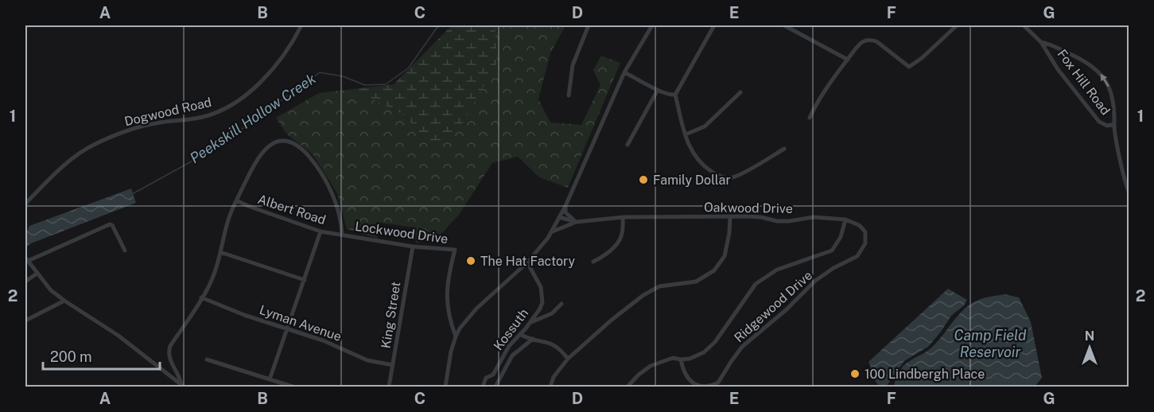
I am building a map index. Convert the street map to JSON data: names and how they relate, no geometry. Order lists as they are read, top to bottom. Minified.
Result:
{"streets":{"street":["Fox Hill Road","Dogwood Road","Oakwood Drive","Albert Road","Lockwood Drive","Ridgewood Drive","King Street","Lyman Avenue","Kossuth"]},"crossings":[["Oakwood Drive","Ridgewood Drive"],["Albert Road","Lockwood Drive"],["Lockwood Drive","King Street"],["Lockwood Drive","Lyman Avenue"],["King Street","Lyman Avenue"]],"water":["Peekskill Hollow Creek","Camp Field Reservoir"],"places":["Family Dollar","The Hat Factory","100 Lindbergh Place"],"scale_bar":"200 m","north":"top","grid":{"columns":["A","B","C","D","E","F","G"],"rows":["1","2"]}}
